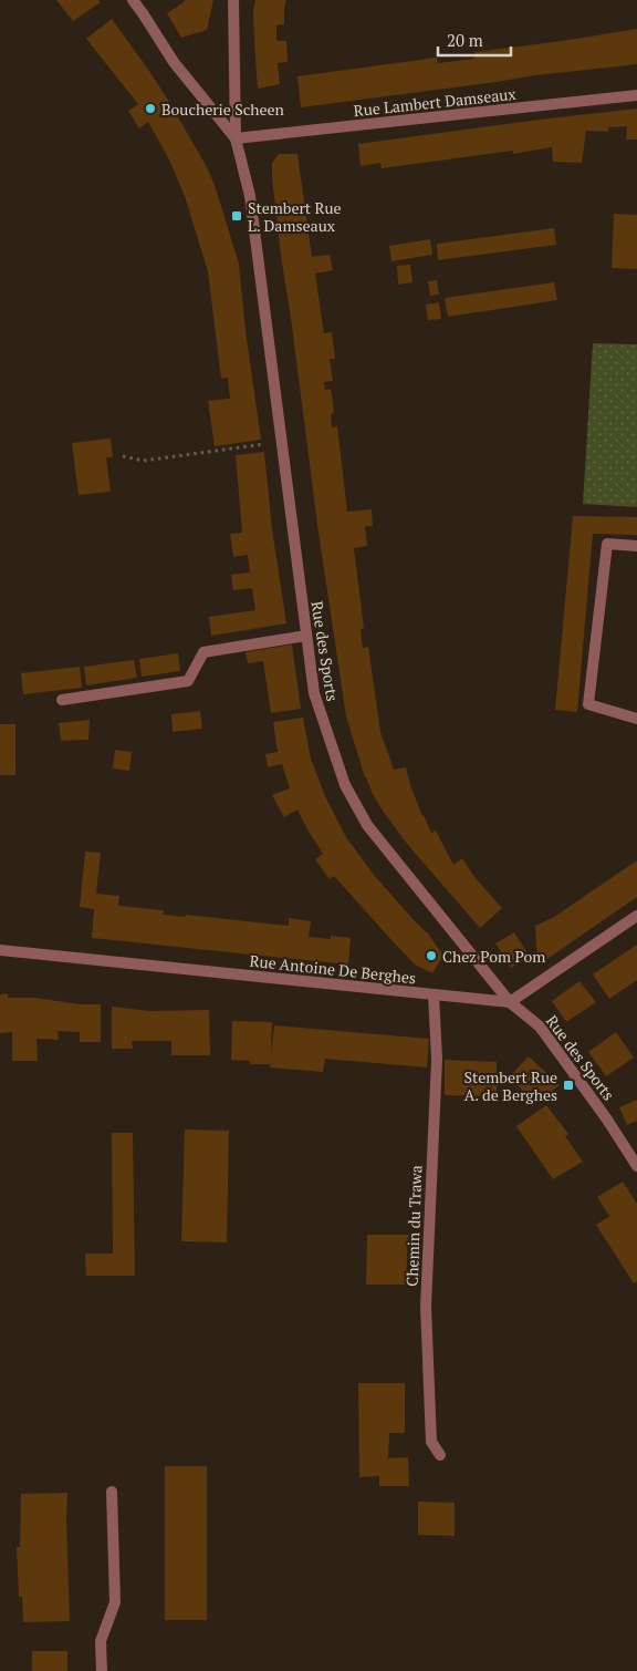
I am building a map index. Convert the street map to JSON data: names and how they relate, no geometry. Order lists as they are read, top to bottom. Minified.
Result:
{"streets":{"street":["Rue Lambert Damseaux","Rue des Sports","Rue Antoine De Berghes","Chemin du Trawa"]},"crossings":[["Rue Lambert Damseaux","Rue des Sports"],["Rue des Sports","Rue Antoine De Berghes"],["Rue Antoine De Berghes","Chemin du Trawa"]],"places":{"other":["Boucherie Scheen","Chez Pom Pom"],"transit":["Stembert Rue L. Damseaux","Stembert Rue A. de Berghes"]},"scale_bar":"20 m"}
